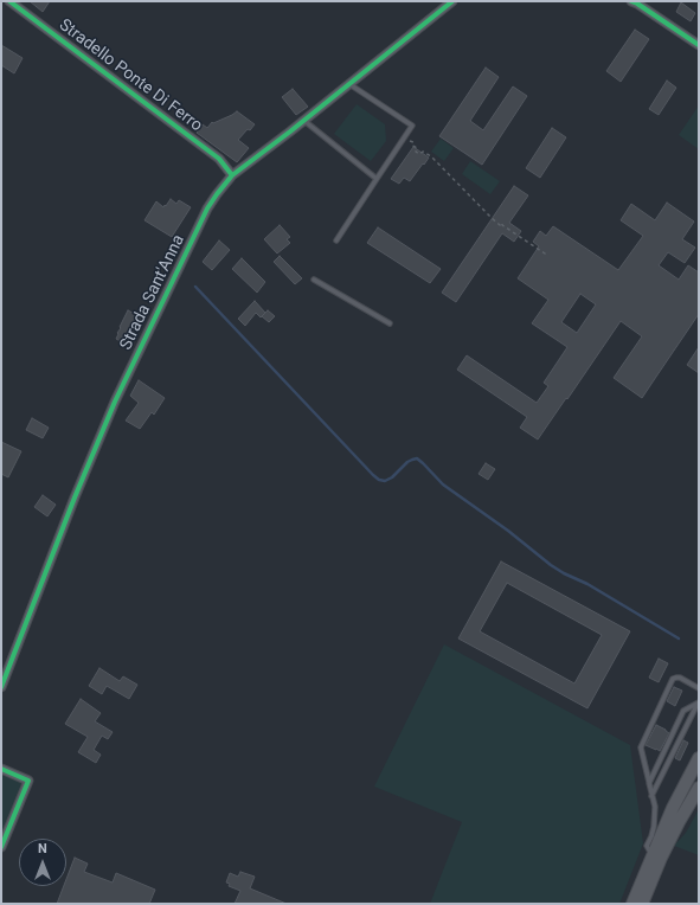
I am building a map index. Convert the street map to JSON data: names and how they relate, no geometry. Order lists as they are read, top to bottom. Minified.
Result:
{"streets":{"street":["Stradello Ponte Di Ferro","Strada Sant'Anna"]},"crossings":[["Stradello Ponte Di Ferro","Strada Sant'Anna"]],"north":"top"}
